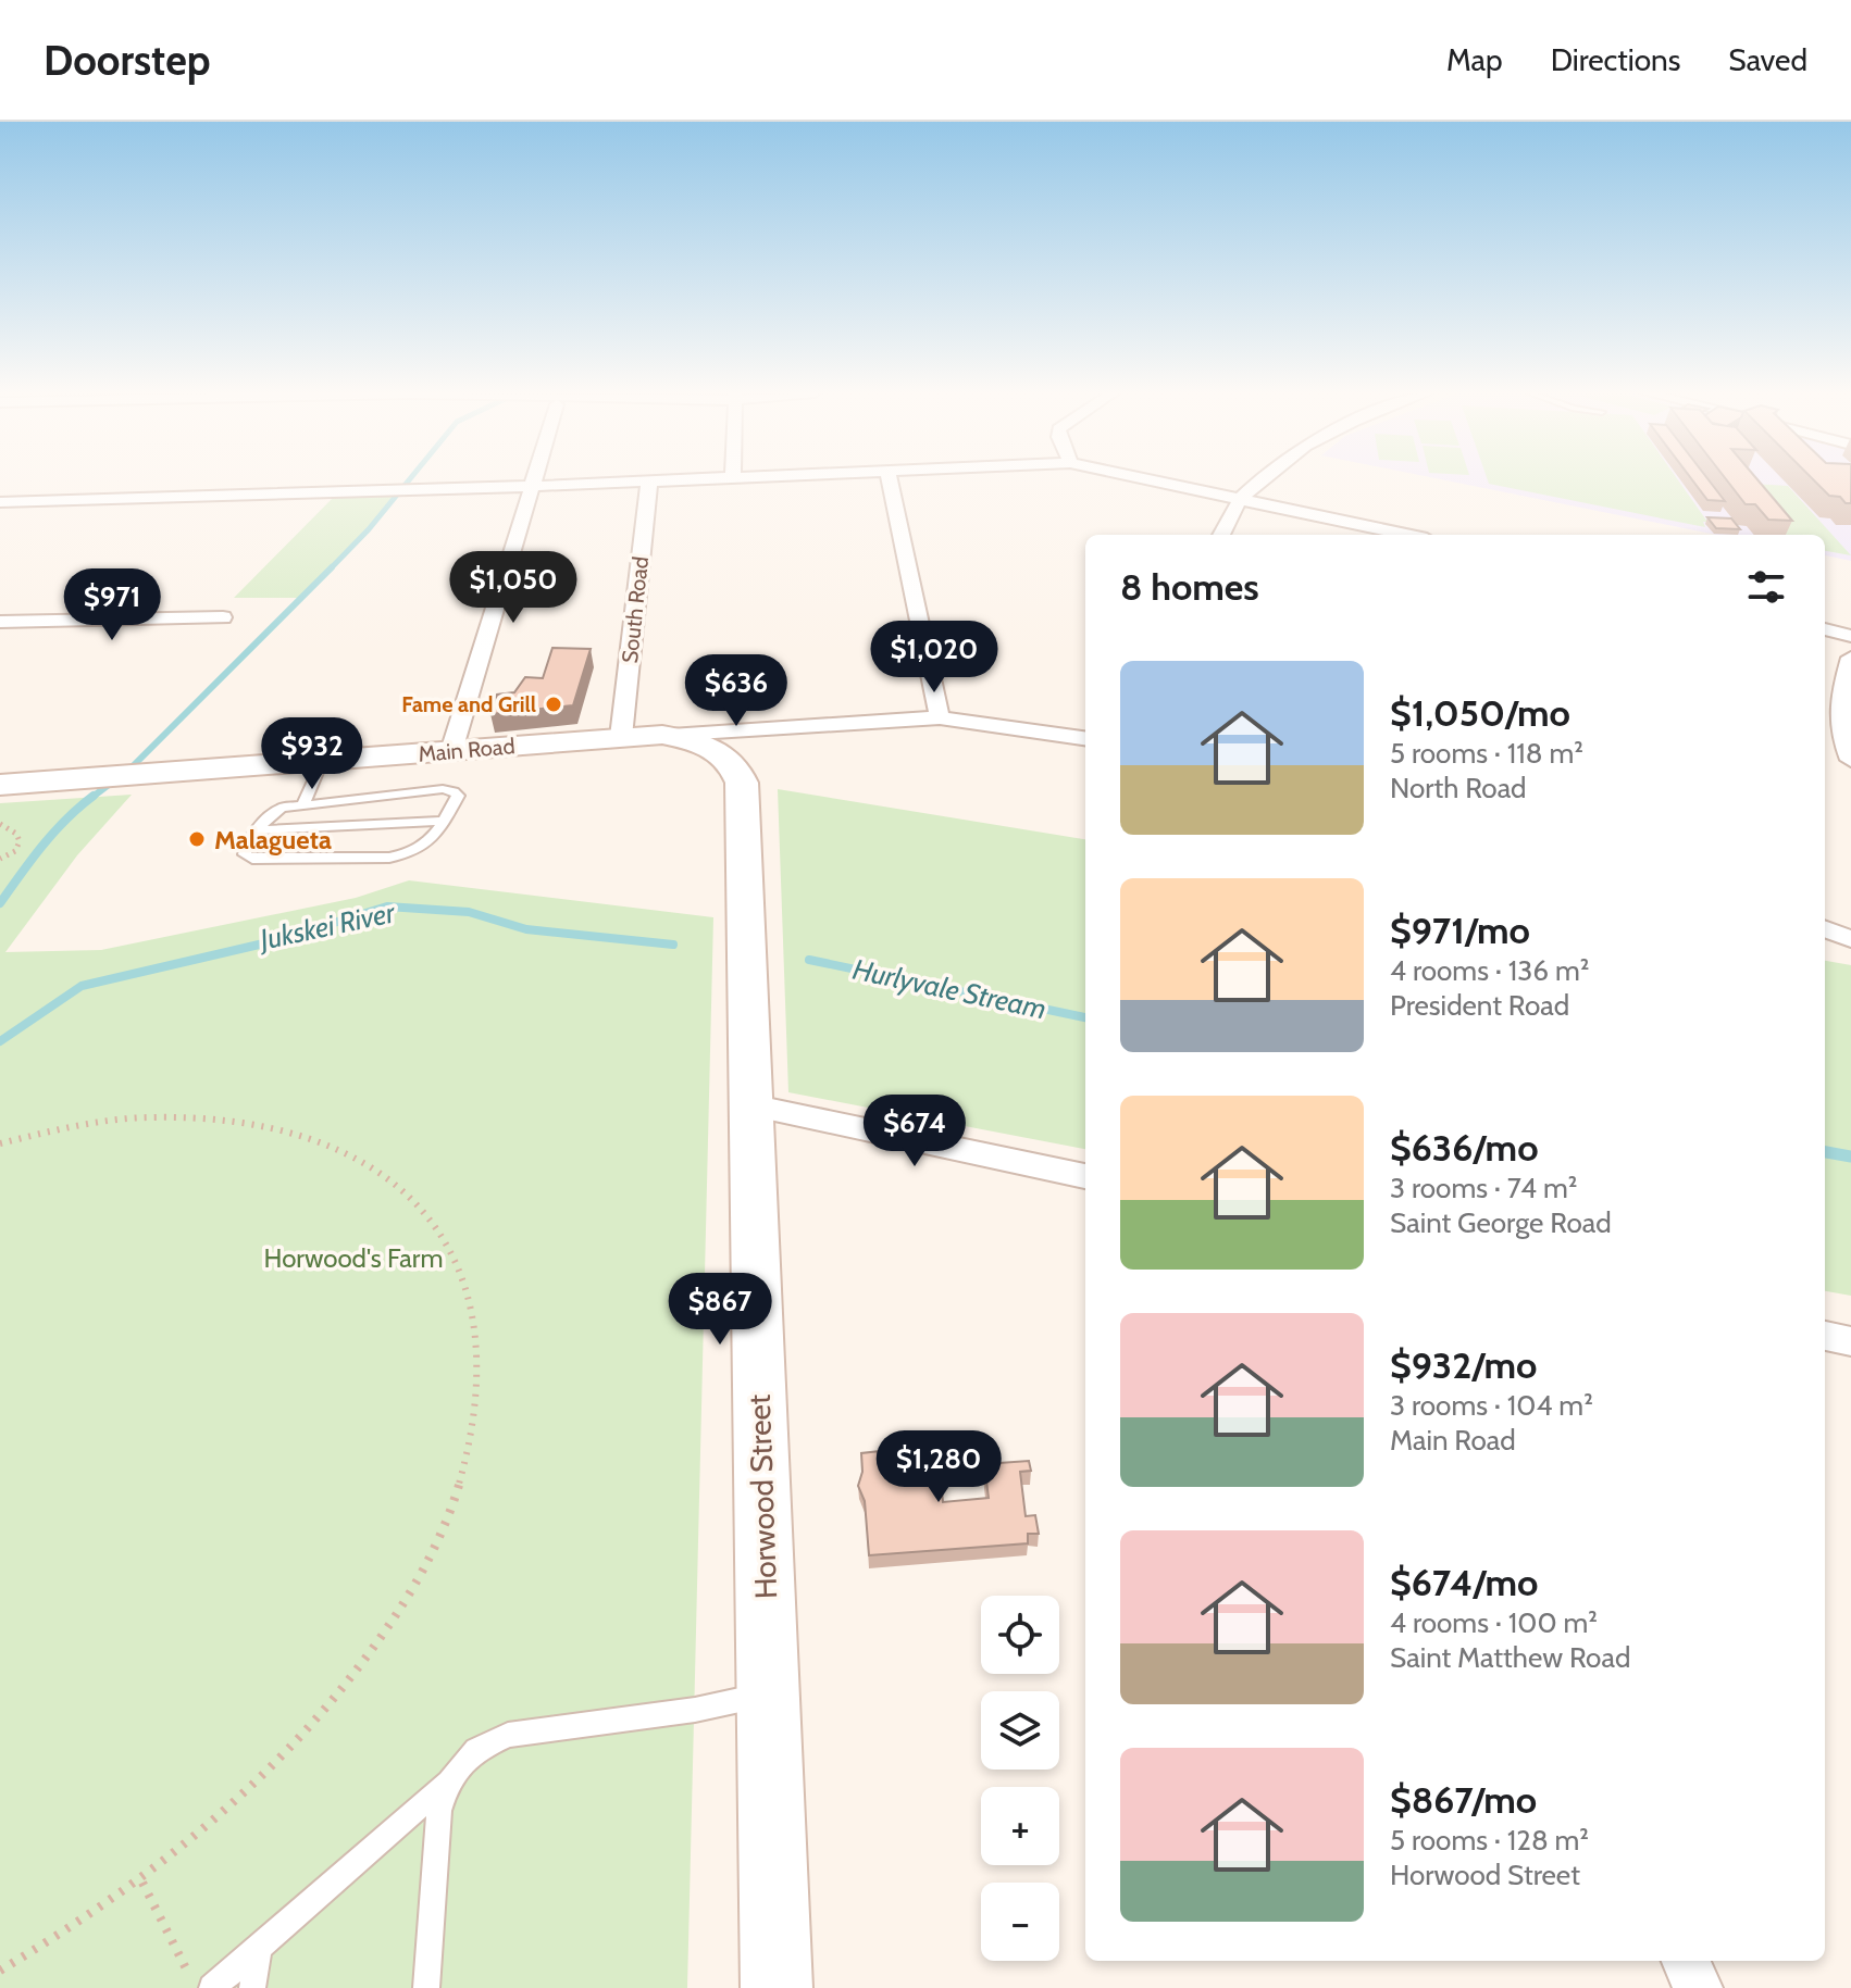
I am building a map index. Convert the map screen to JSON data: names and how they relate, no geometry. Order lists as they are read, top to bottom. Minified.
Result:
{"streets":{"main road":["Main Road","Horwood Street"],"street":["South Road"]},"crossings":[["South Road","Main Road"]],"water":["Jukskei River","Hurlyvale Stream"],"parks":["Horwood's Farm"],"places":["Fame and Grill","Malagueta"],"page":{"header":"Doorstep","nav":["Map","Directions","Saved"],"heading":"8 homes","price":["$1,050","$971","$1,020","$636","$932","$674","$867","$1,280"],"list":[{"name":"$1,050/mo","note":"5 rooms · 118 m² · North Road"},{"name":"$971/mo","note":"4 rooms · 136 m² · President Road"},{"name":"$636/mo","note":"3 rooms · 74 m² · Saint George Road"},{"name":"$932/mo","note":"3 rooms · 104 m² · Main Road"},{"name":"$674/mo","note":"4 rooms · 100 m² · Saint Matthew Road"},{"name":"$867/mo","note":"5 rooms · 128 m² · Horwood Street"}],"map_buttons":["+","−"]}}
